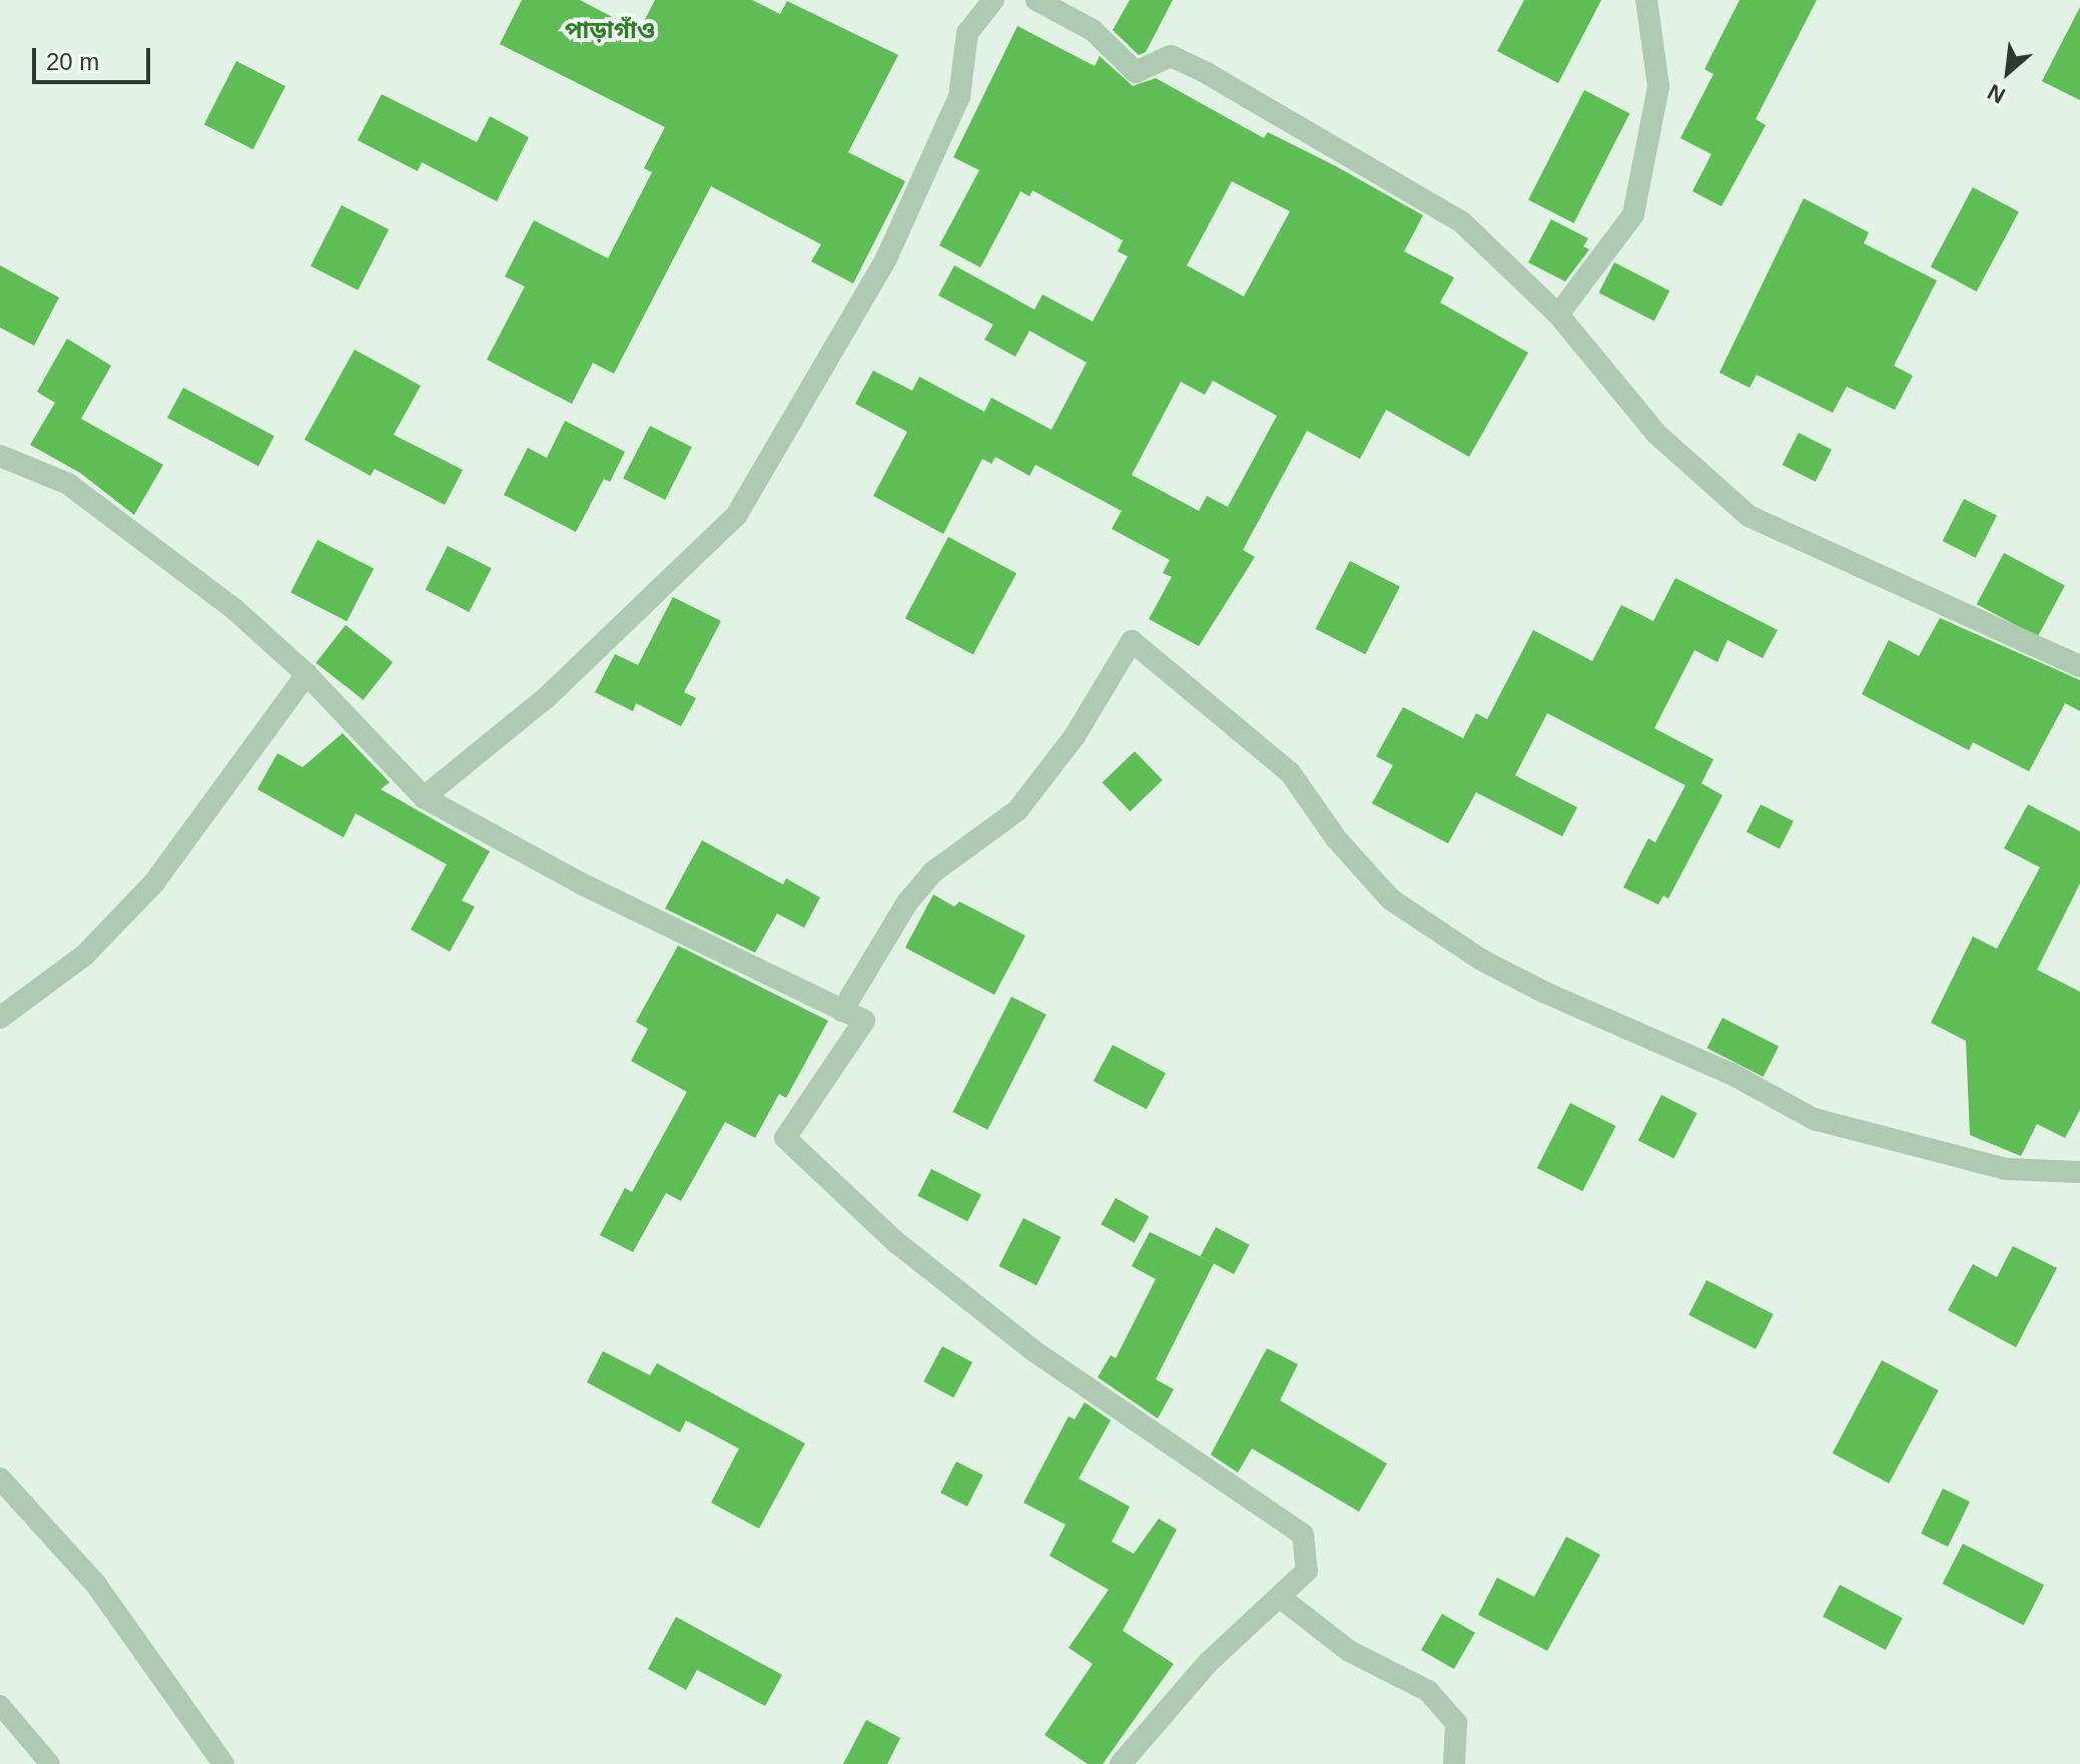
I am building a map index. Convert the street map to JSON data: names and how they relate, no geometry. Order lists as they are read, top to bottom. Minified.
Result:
{"districts":["পাড়াগাঁও"],"scale_bar":"20 m","north":"bottom left"}
